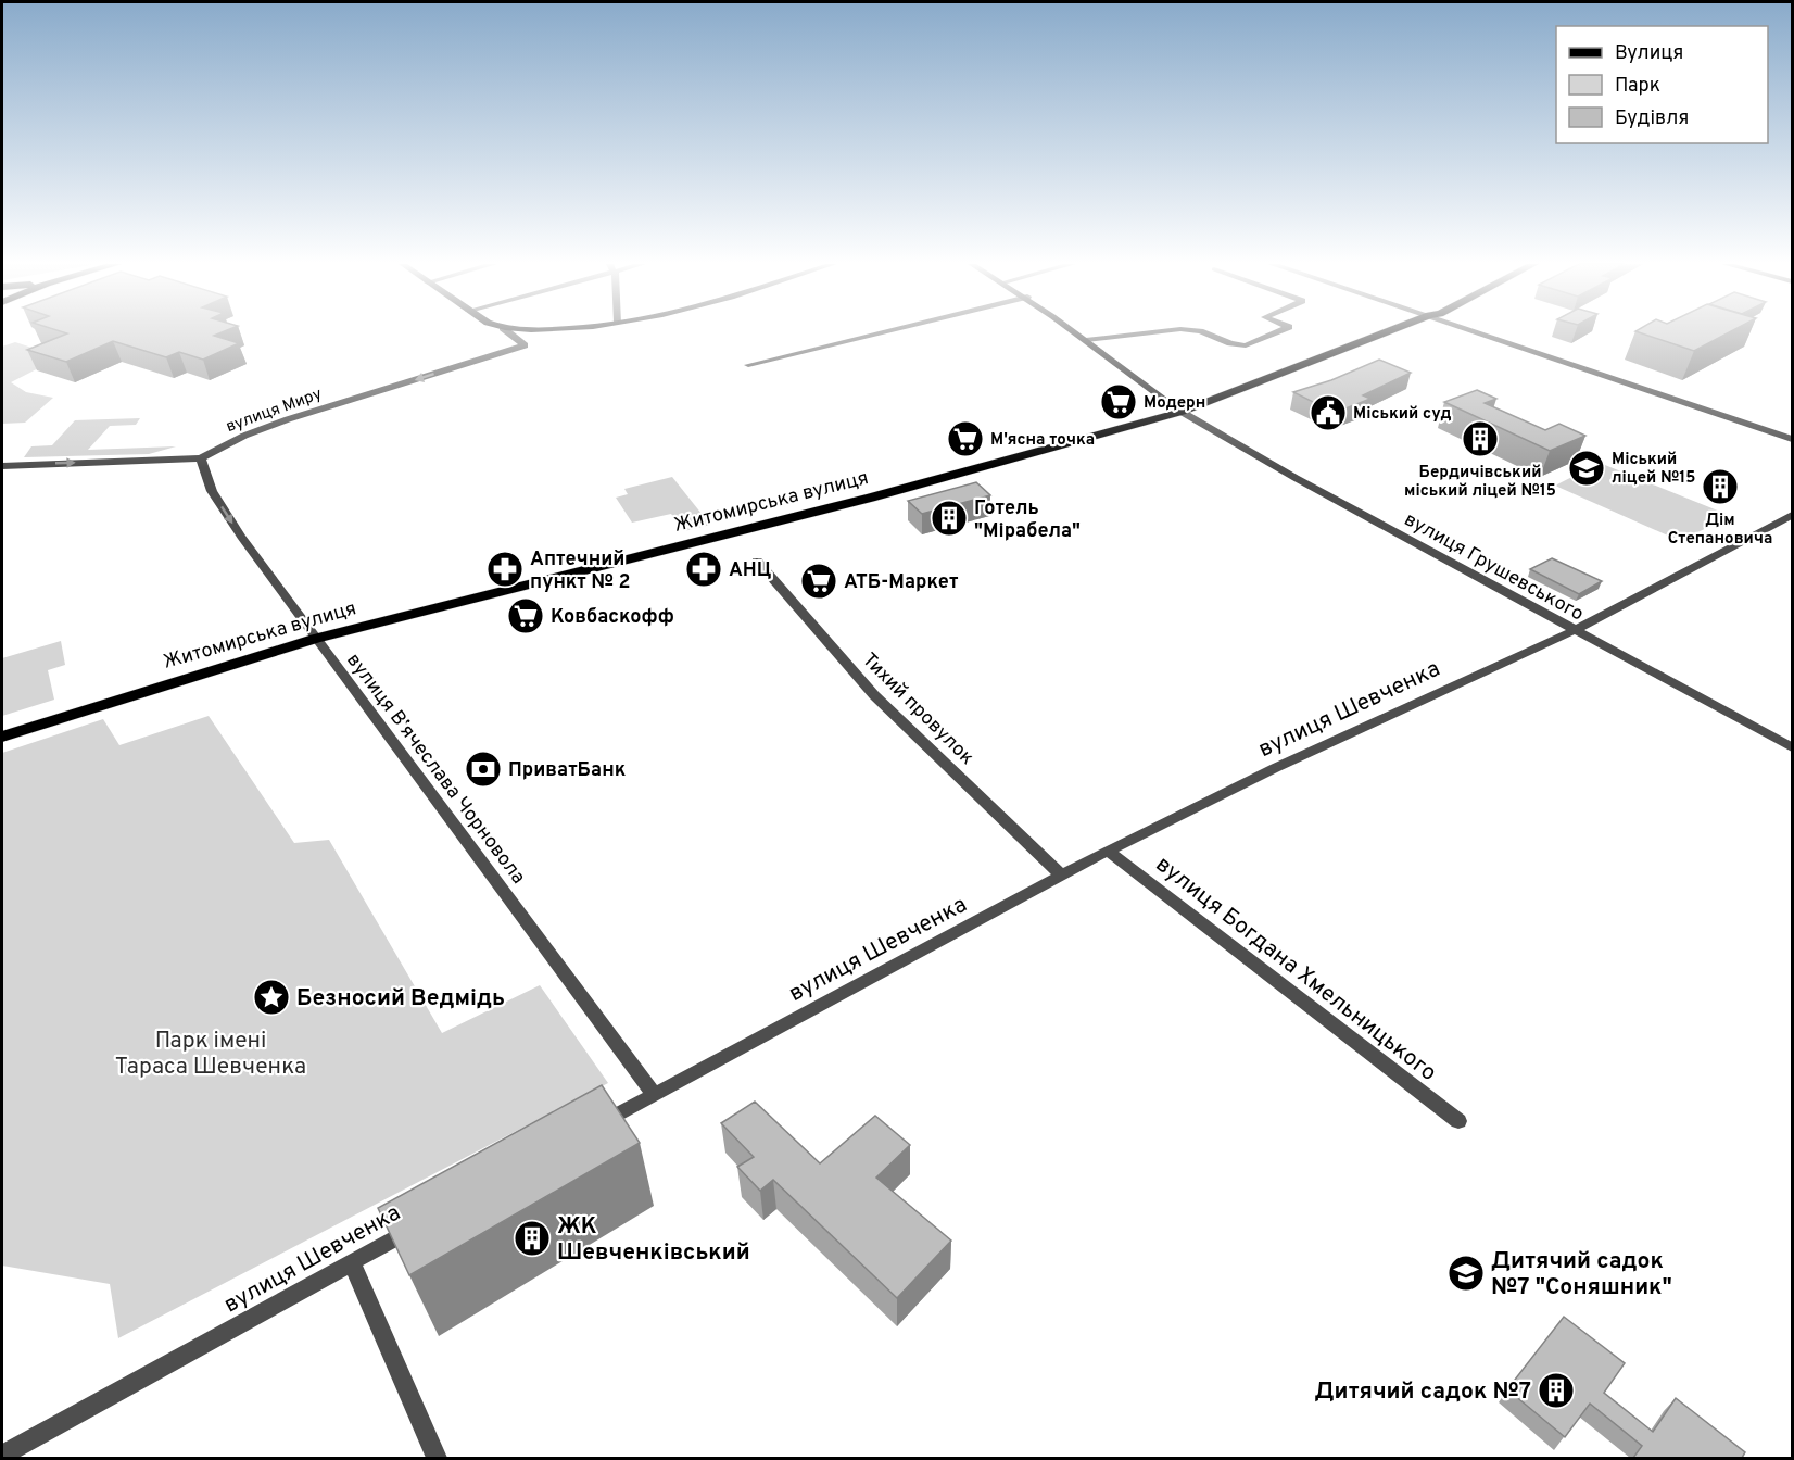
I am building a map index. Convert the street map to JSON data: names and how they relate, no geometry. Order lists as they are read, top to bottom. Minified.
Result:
{"streets":{"main road":["Житомирська вулиця"],"street":["вулиця Миру","вулиця Грушевського","Тихий провулок","вулиця Шевченка","вулиця Вʼячеслава Чорновола","вулиця Богдана Хмельницького"]},"crossings":[["вулиця Миру","вулиця Вʼячеслава Чорновола"],["Житомирська вулиця","вулиця Грушевського"],["Житомирська вулиця","вулиця Вʼячеслава Чорновола"],["вулиця Грушевського","вулиця Шевченка"],["Тихий провулок","вулиця Шевченка"],["вулиця Шевченка","вулиця Вʼячеслава Чорновола"],["вулиця Шевченка","вулиця Богдана Хмельницького"]],"parks":["Парк імені Тараса Шевченка"],"places":{"supermarket":["Модерн","М'ясна точка","АТБ-Маркет","Ковбаскофф"],"public building":["Міський суд"],"building":["Бердичівський міський ліцей №15","Дім Степановича","Готель \"Мірабела\"","ЖК Шевченківський","Дитячий садок №7"],"school or university":["Міський ліцей №15","Дитячий садок №7 \"Соняшник\""],"pharmacy":["Аптечний пункт № 2","АНЦ"],"bank":["ПриватБанк"],"place":["Безносий Ведмідь"]},"legend":["Вулиця","Парк","Будівля"]}
